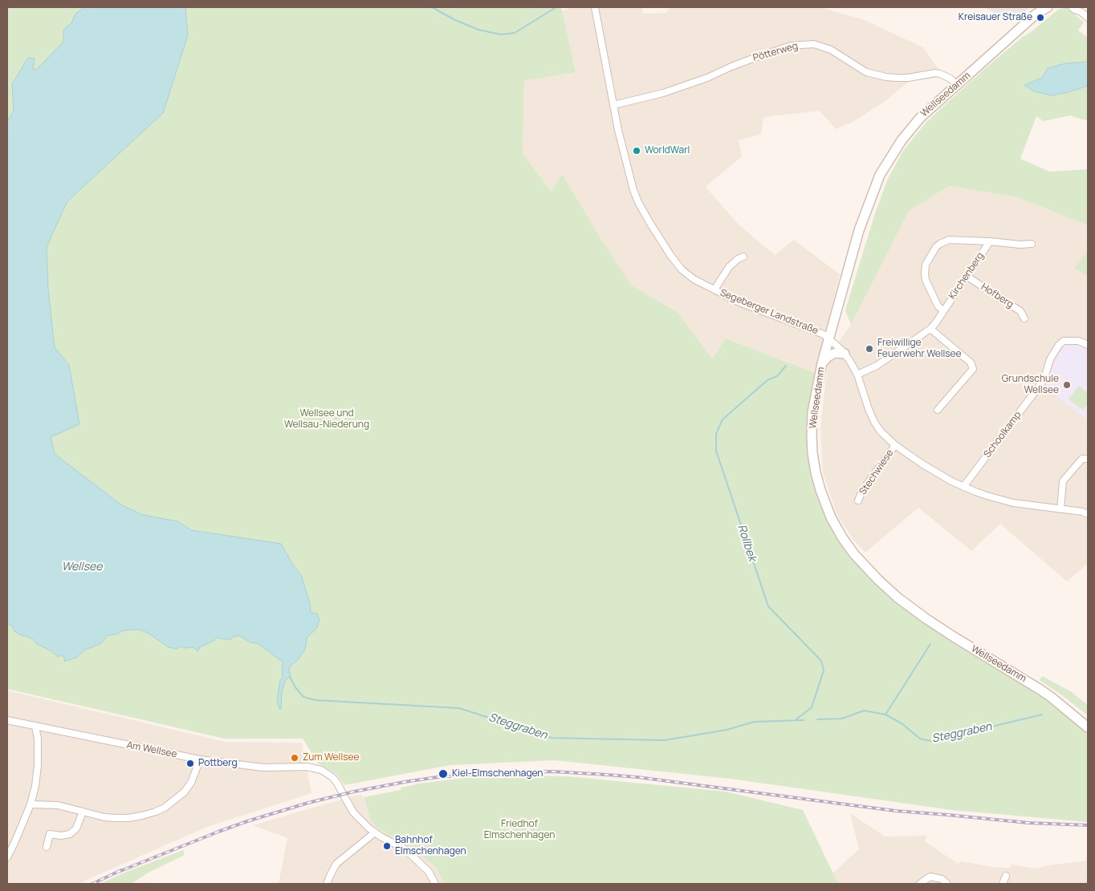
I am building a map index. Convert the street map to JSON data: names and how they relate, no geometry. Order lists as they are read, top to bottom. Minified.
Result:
{"streets":{"main road":["Wellseedamm"],"street":["Pötterweg","Kirchenberg","Hofberg","Segeberger Landstraße","Schoolkamp","Stechwiese","Am Wellsee"]},"crossings":[["Pötterweg","Wellseedamm"],["Pötterweg","Segeberger Landstraße"],["Wellseedamm","Segeberger Landstraße"],["Kirchenberg","Hofberg"],["Kirchenberg","Segeberger Landstraße"],["Segeberger Landstraße","Schoolkamp"],["Segeberger Landstraße","Stechwiese"]],"water":["Rollbek","Wellsee","Steggraben"],"parks":["Wellsee und Wellsau-Niederung","Friedhof Elmschenhagen"],"places":["Kreisauer Straße","WorldWarI","Freiwillige Feuerwehr Wellsee","Grundschule Wellsee","Zum Wellsee","Pottberg","Kiel-Elmschenhagen","Bahnhof Elmschenhagen"]}
